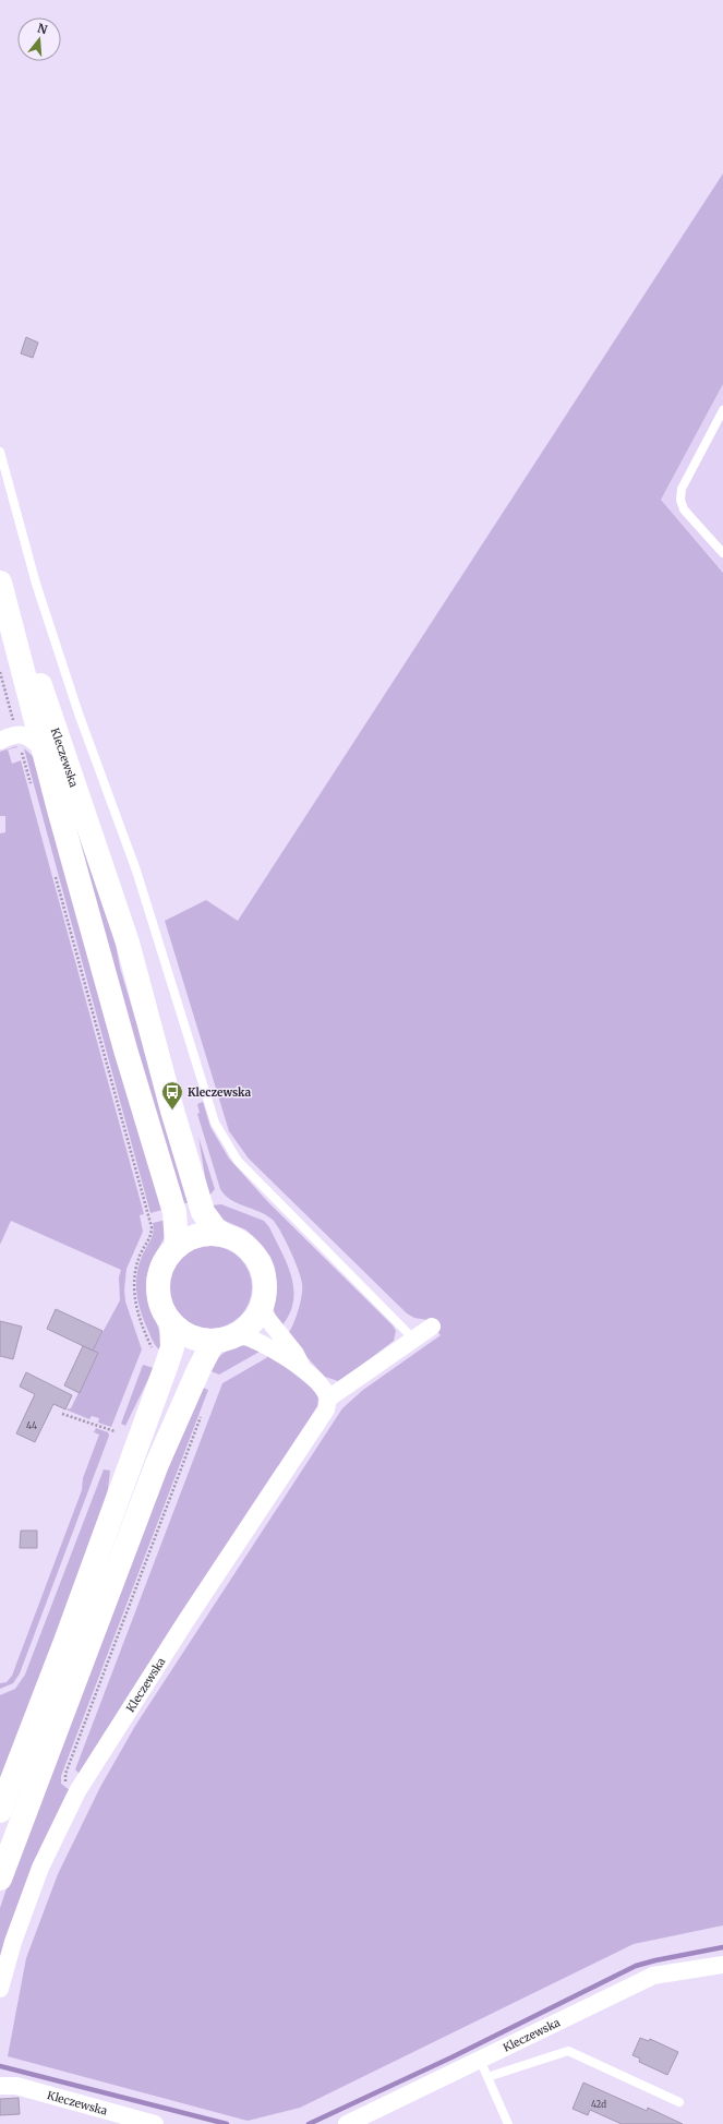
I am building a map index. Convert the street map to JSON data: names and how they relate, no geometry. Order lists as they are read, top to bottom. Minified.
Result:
{"streets":{"main road":["Kleczewska"]},"places":{"bus stop":["Kleczewska"]},"house_numbers":["44","42d"],"north":"top"}
